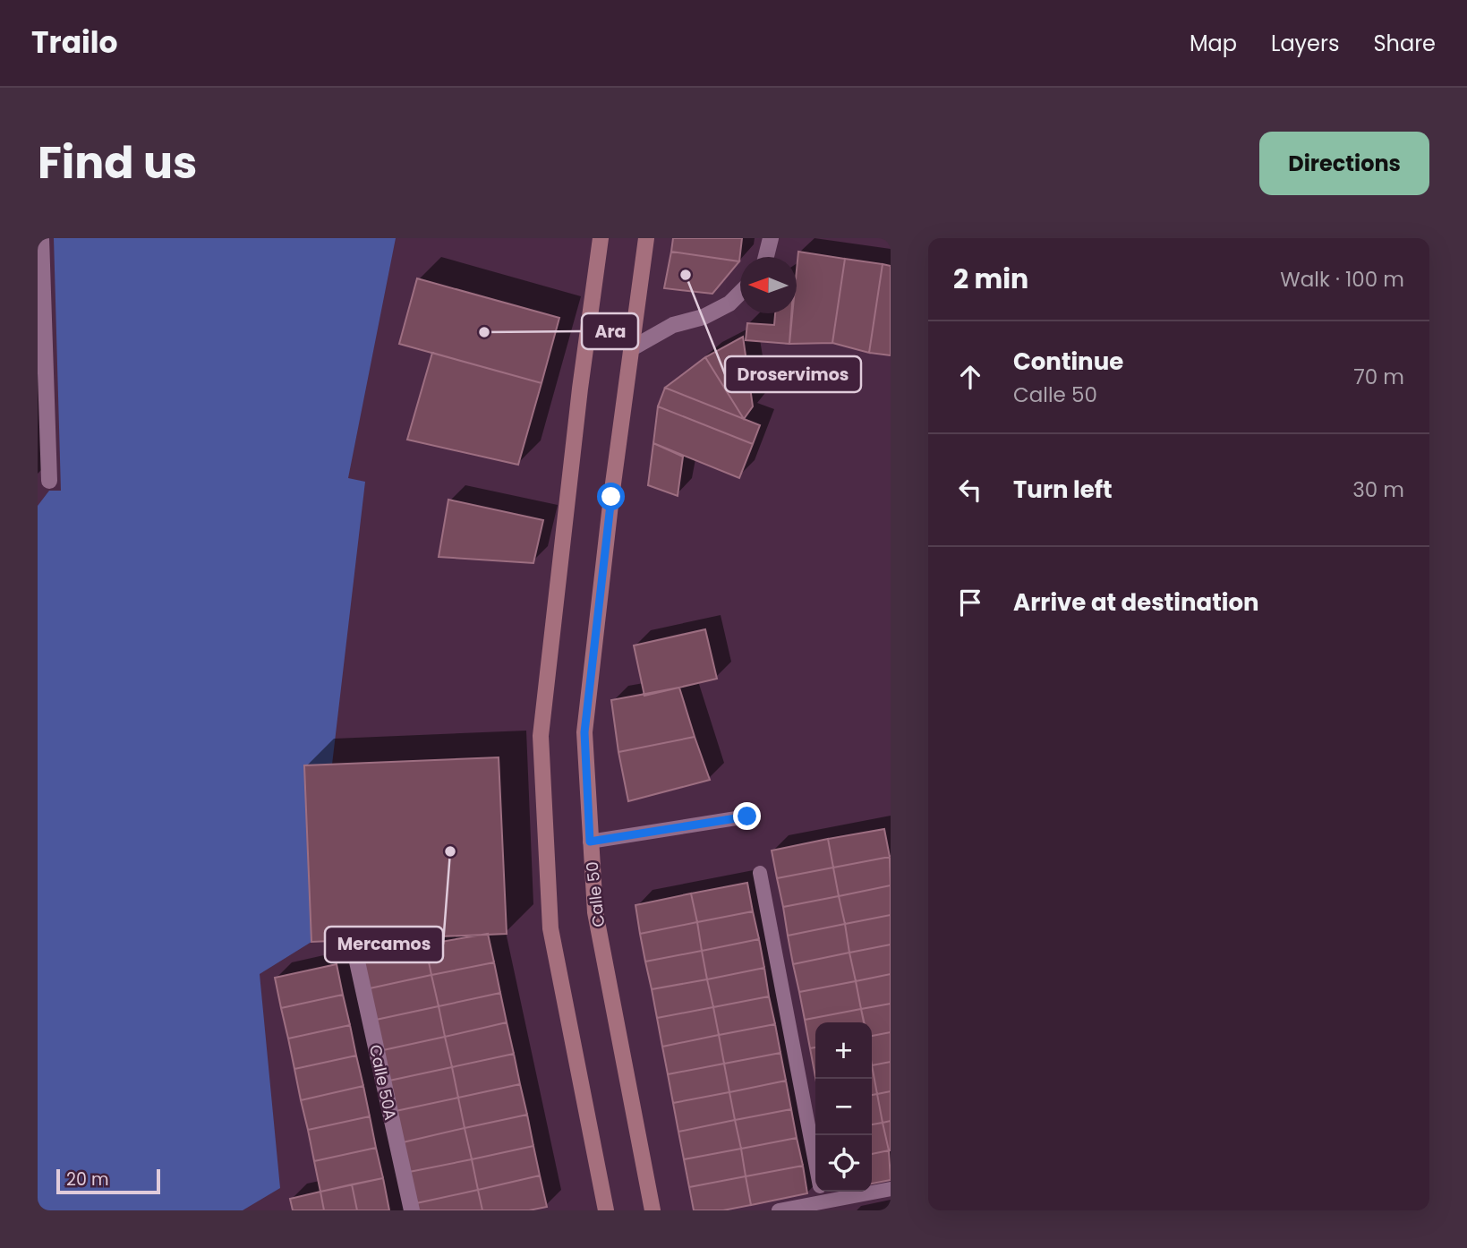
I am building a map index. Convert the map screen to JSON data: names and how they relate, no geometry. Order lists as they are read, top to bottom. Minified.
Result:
{"streets":{"main road":["Calle 50"],"street":["Calle 50A"]},"places":["Droservimos","Ara","Mercamos"],"scale_bar":"20 m","north":"left","page":{"header":"Trailo","nav":["Map","Layers","Share"],"title":"Find us","buttons":"Directions","heading":["2 min","Walk · 100 m"],"list":[["Continue","Calle 50","70 m"],["Turn left","30 m"],"Arrive at destination"],"map_buttons":["+","−"],"scale":"20 m"}}
